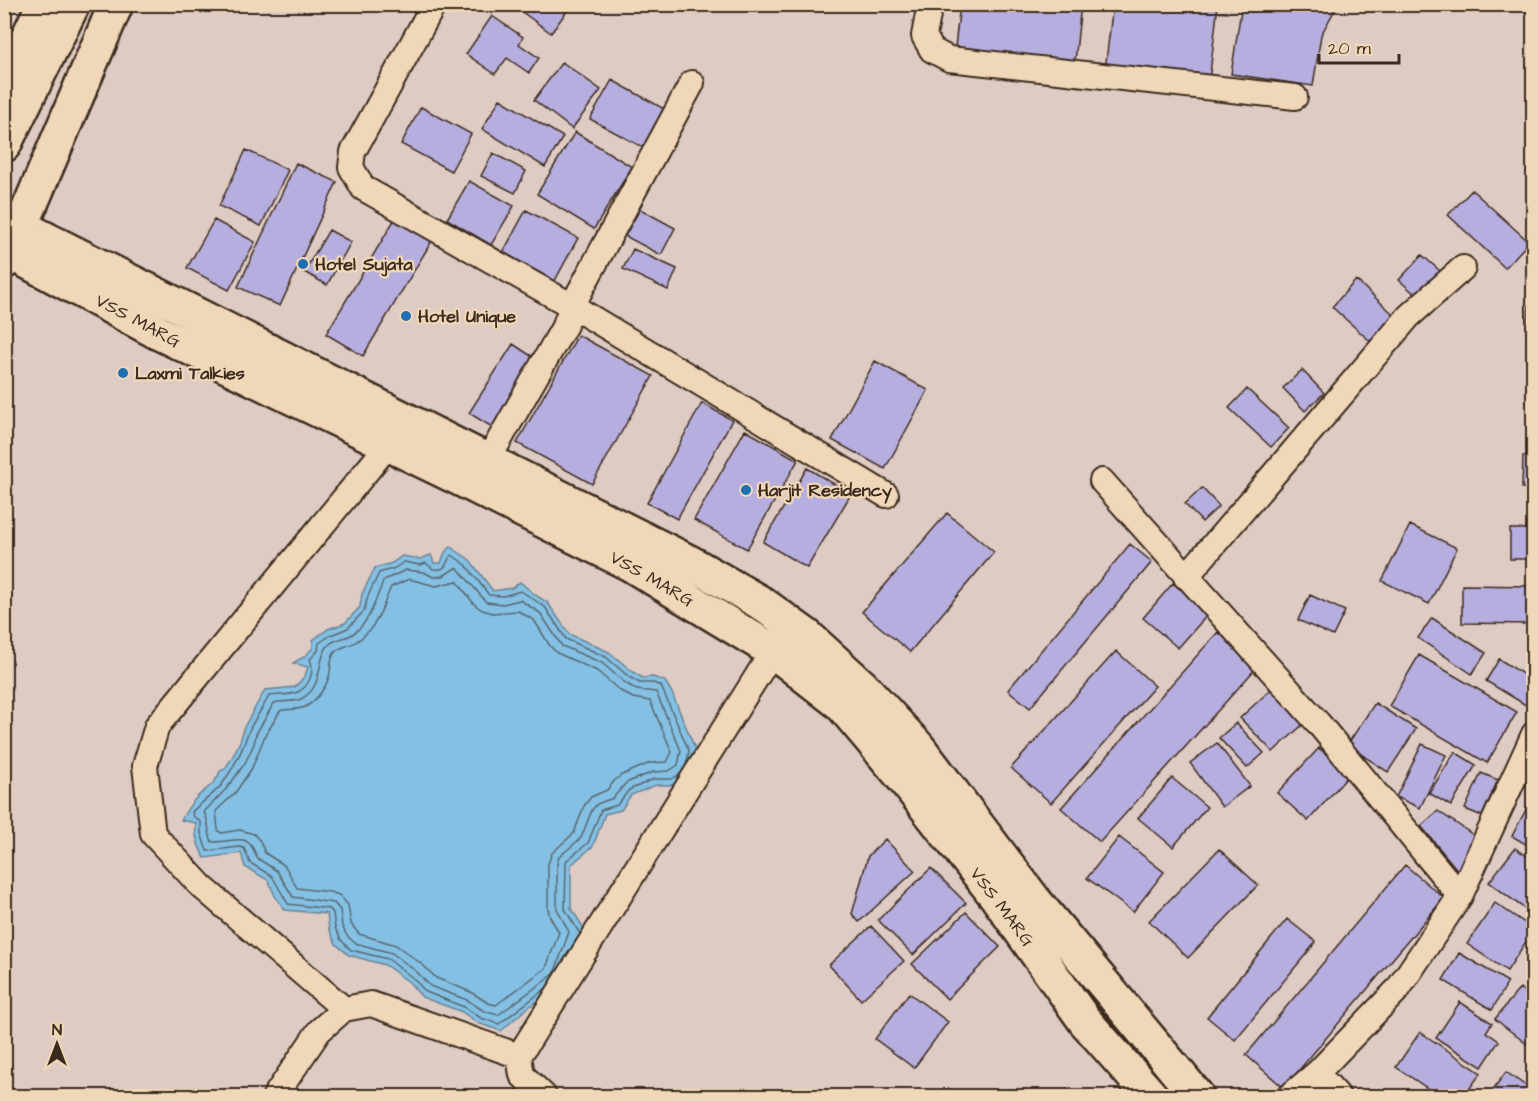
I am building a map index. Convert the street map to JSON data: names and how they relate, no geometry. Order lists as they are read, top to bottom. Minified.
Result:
{"streets":{"main road":["VSS MARG"]},"places":["Hotel Sujata","Hotel Unique","Laxmi Talkies","Harjit Residency"],"scale_bar":"20 m","north":"top"}
